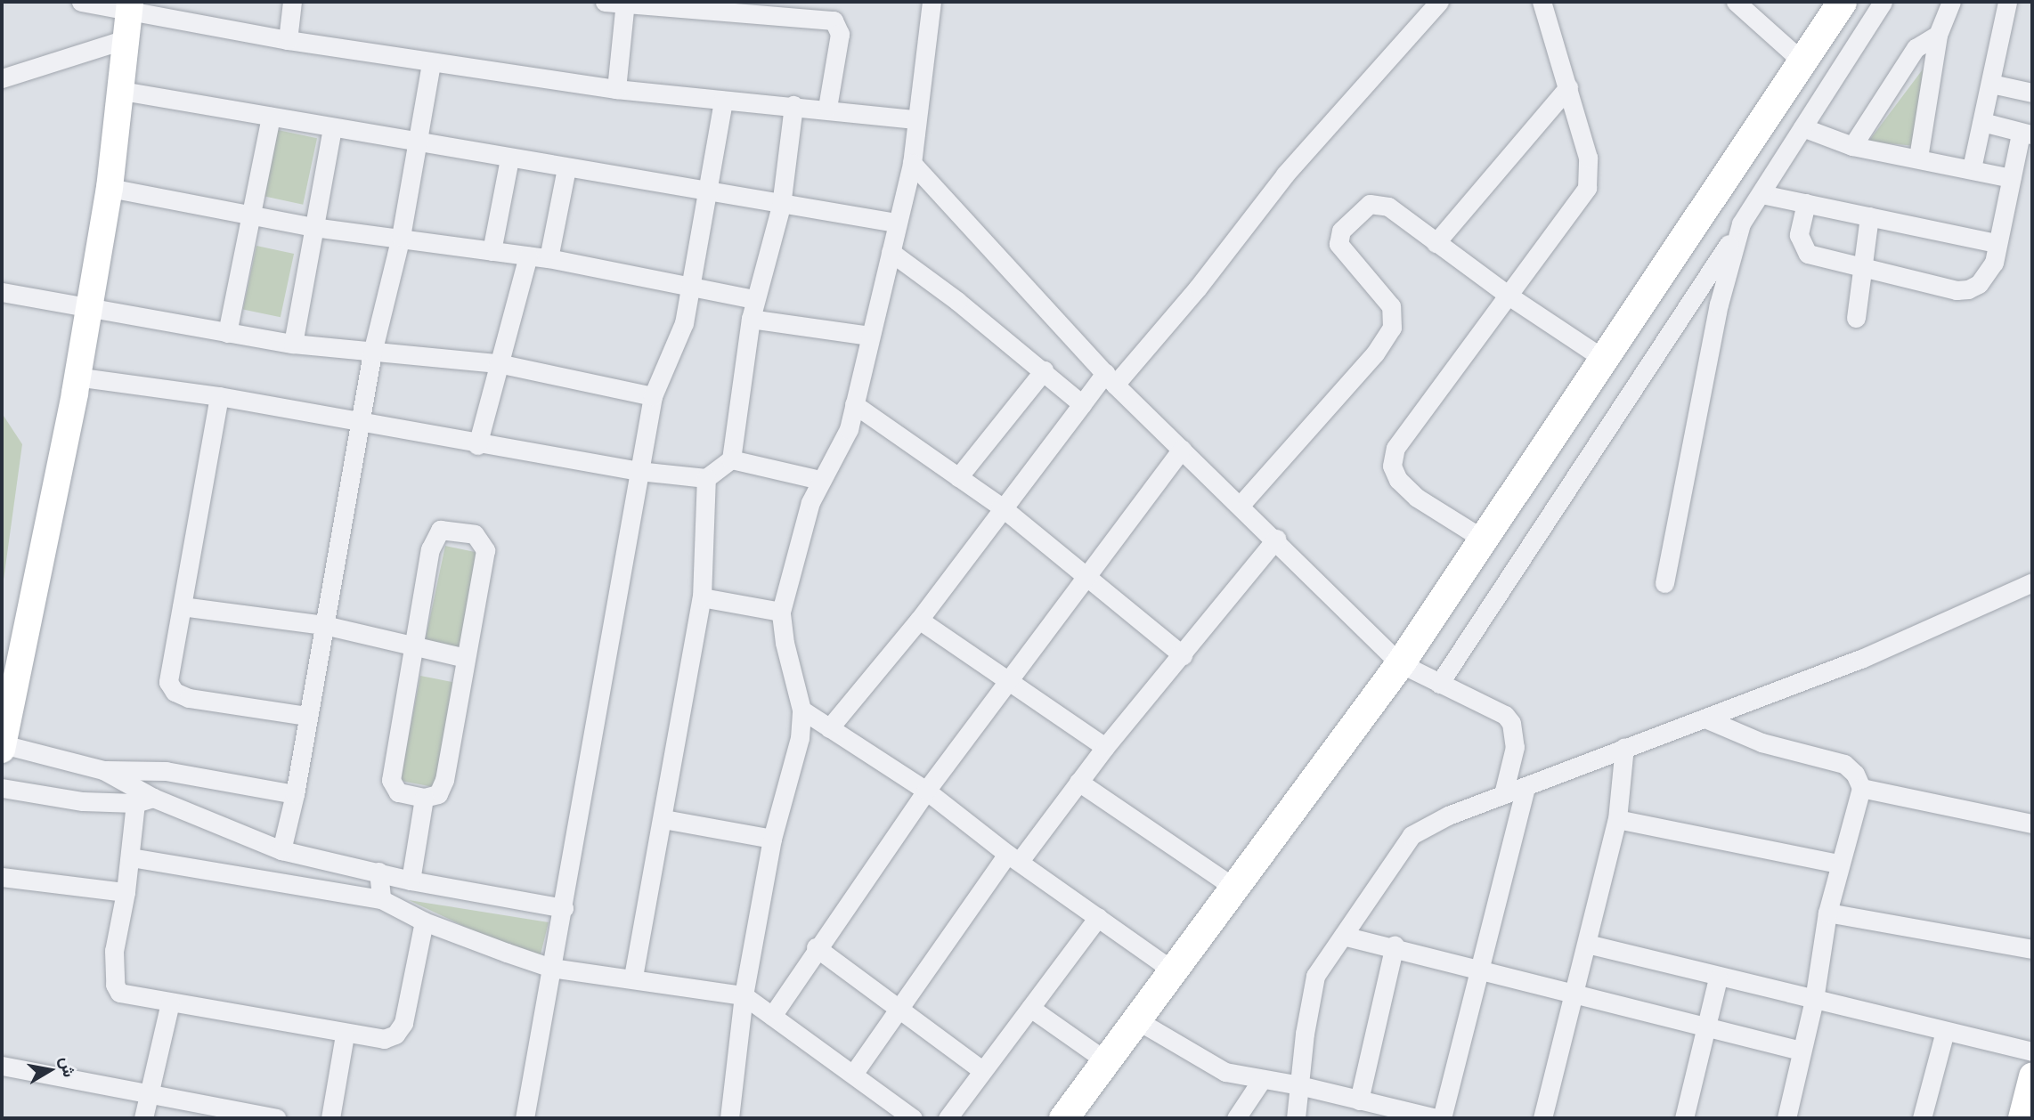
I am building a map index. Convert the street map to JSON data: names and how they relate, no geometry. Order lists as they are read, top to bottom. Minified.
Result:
{"north":"right"}
